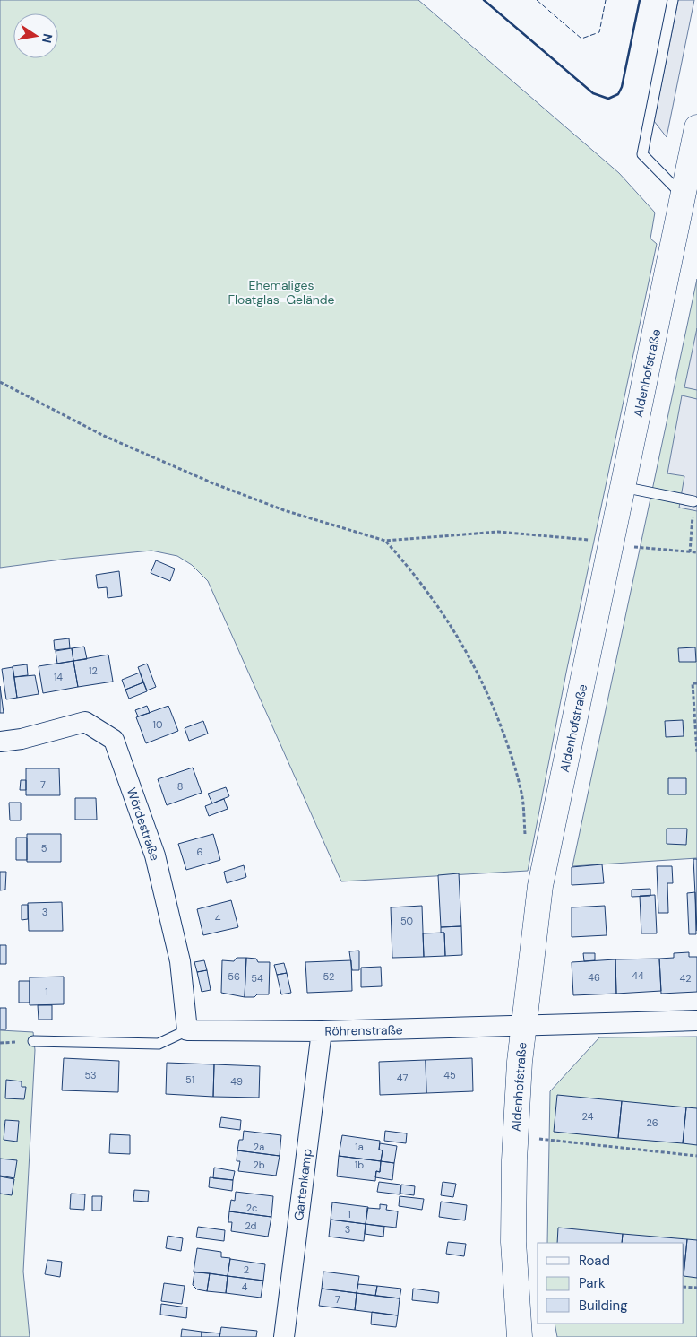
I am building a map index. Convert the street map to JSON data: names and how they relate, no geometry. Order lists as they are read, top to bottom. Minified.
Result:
{"streets":{"street":["Aldenhofstraße","Wördestraße","Röhrenstraße","Gartenkamp"]},"crossings":[["Aldenhofstraße","Röhrenstraße"],["Wördestraße","Röhrenstraße"],["Röhrenstraße","Gartenkamp"]],"parks":["Ehemaliges Floatglas-Gelände"],"house_numbers":["12","14","10","7","8","5","6","3","4","50","44","56","52","46","54","42","1","53","45","47","51","49","24","26","2a","1a","2b","1b","2c","1","2d","3","2","4","7"],"legend":["Road","Park","Building"],"north":"right"}
